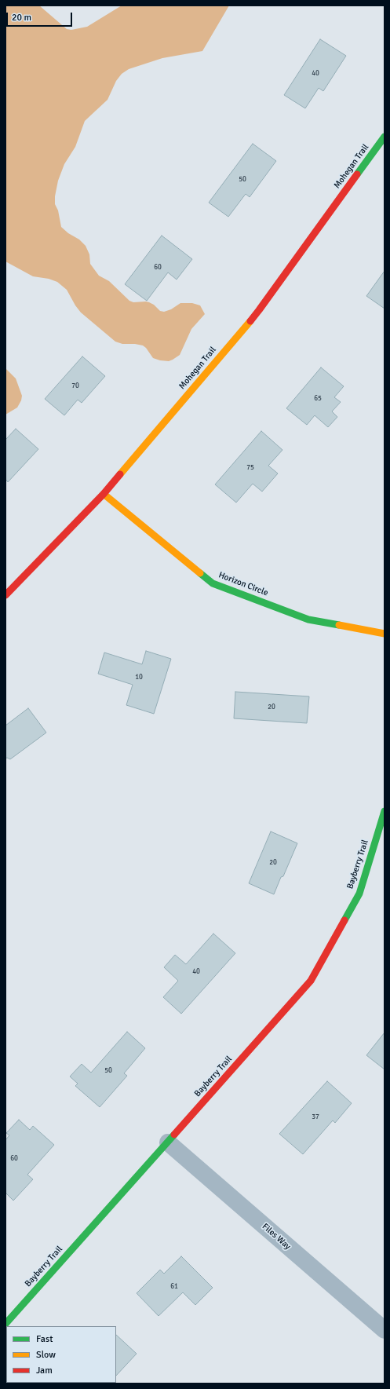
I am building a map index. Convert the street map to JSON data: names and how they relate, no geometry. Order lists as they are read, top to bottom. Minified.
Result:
{"streets":{"street":["Mohegan Trail","Horizon Circle","Bayberry Trail","Files Way"]},"crossings":[["Mohegan Trail","Horizon Circle"],["Bayberry Trail","Files Way"]],"house_numbers":["40","50","60","70","65","75","10","20","20","40","50","37","60","61"],"legend":["Fast","Slow","Jam"],"scale_bar":"20 m"}
